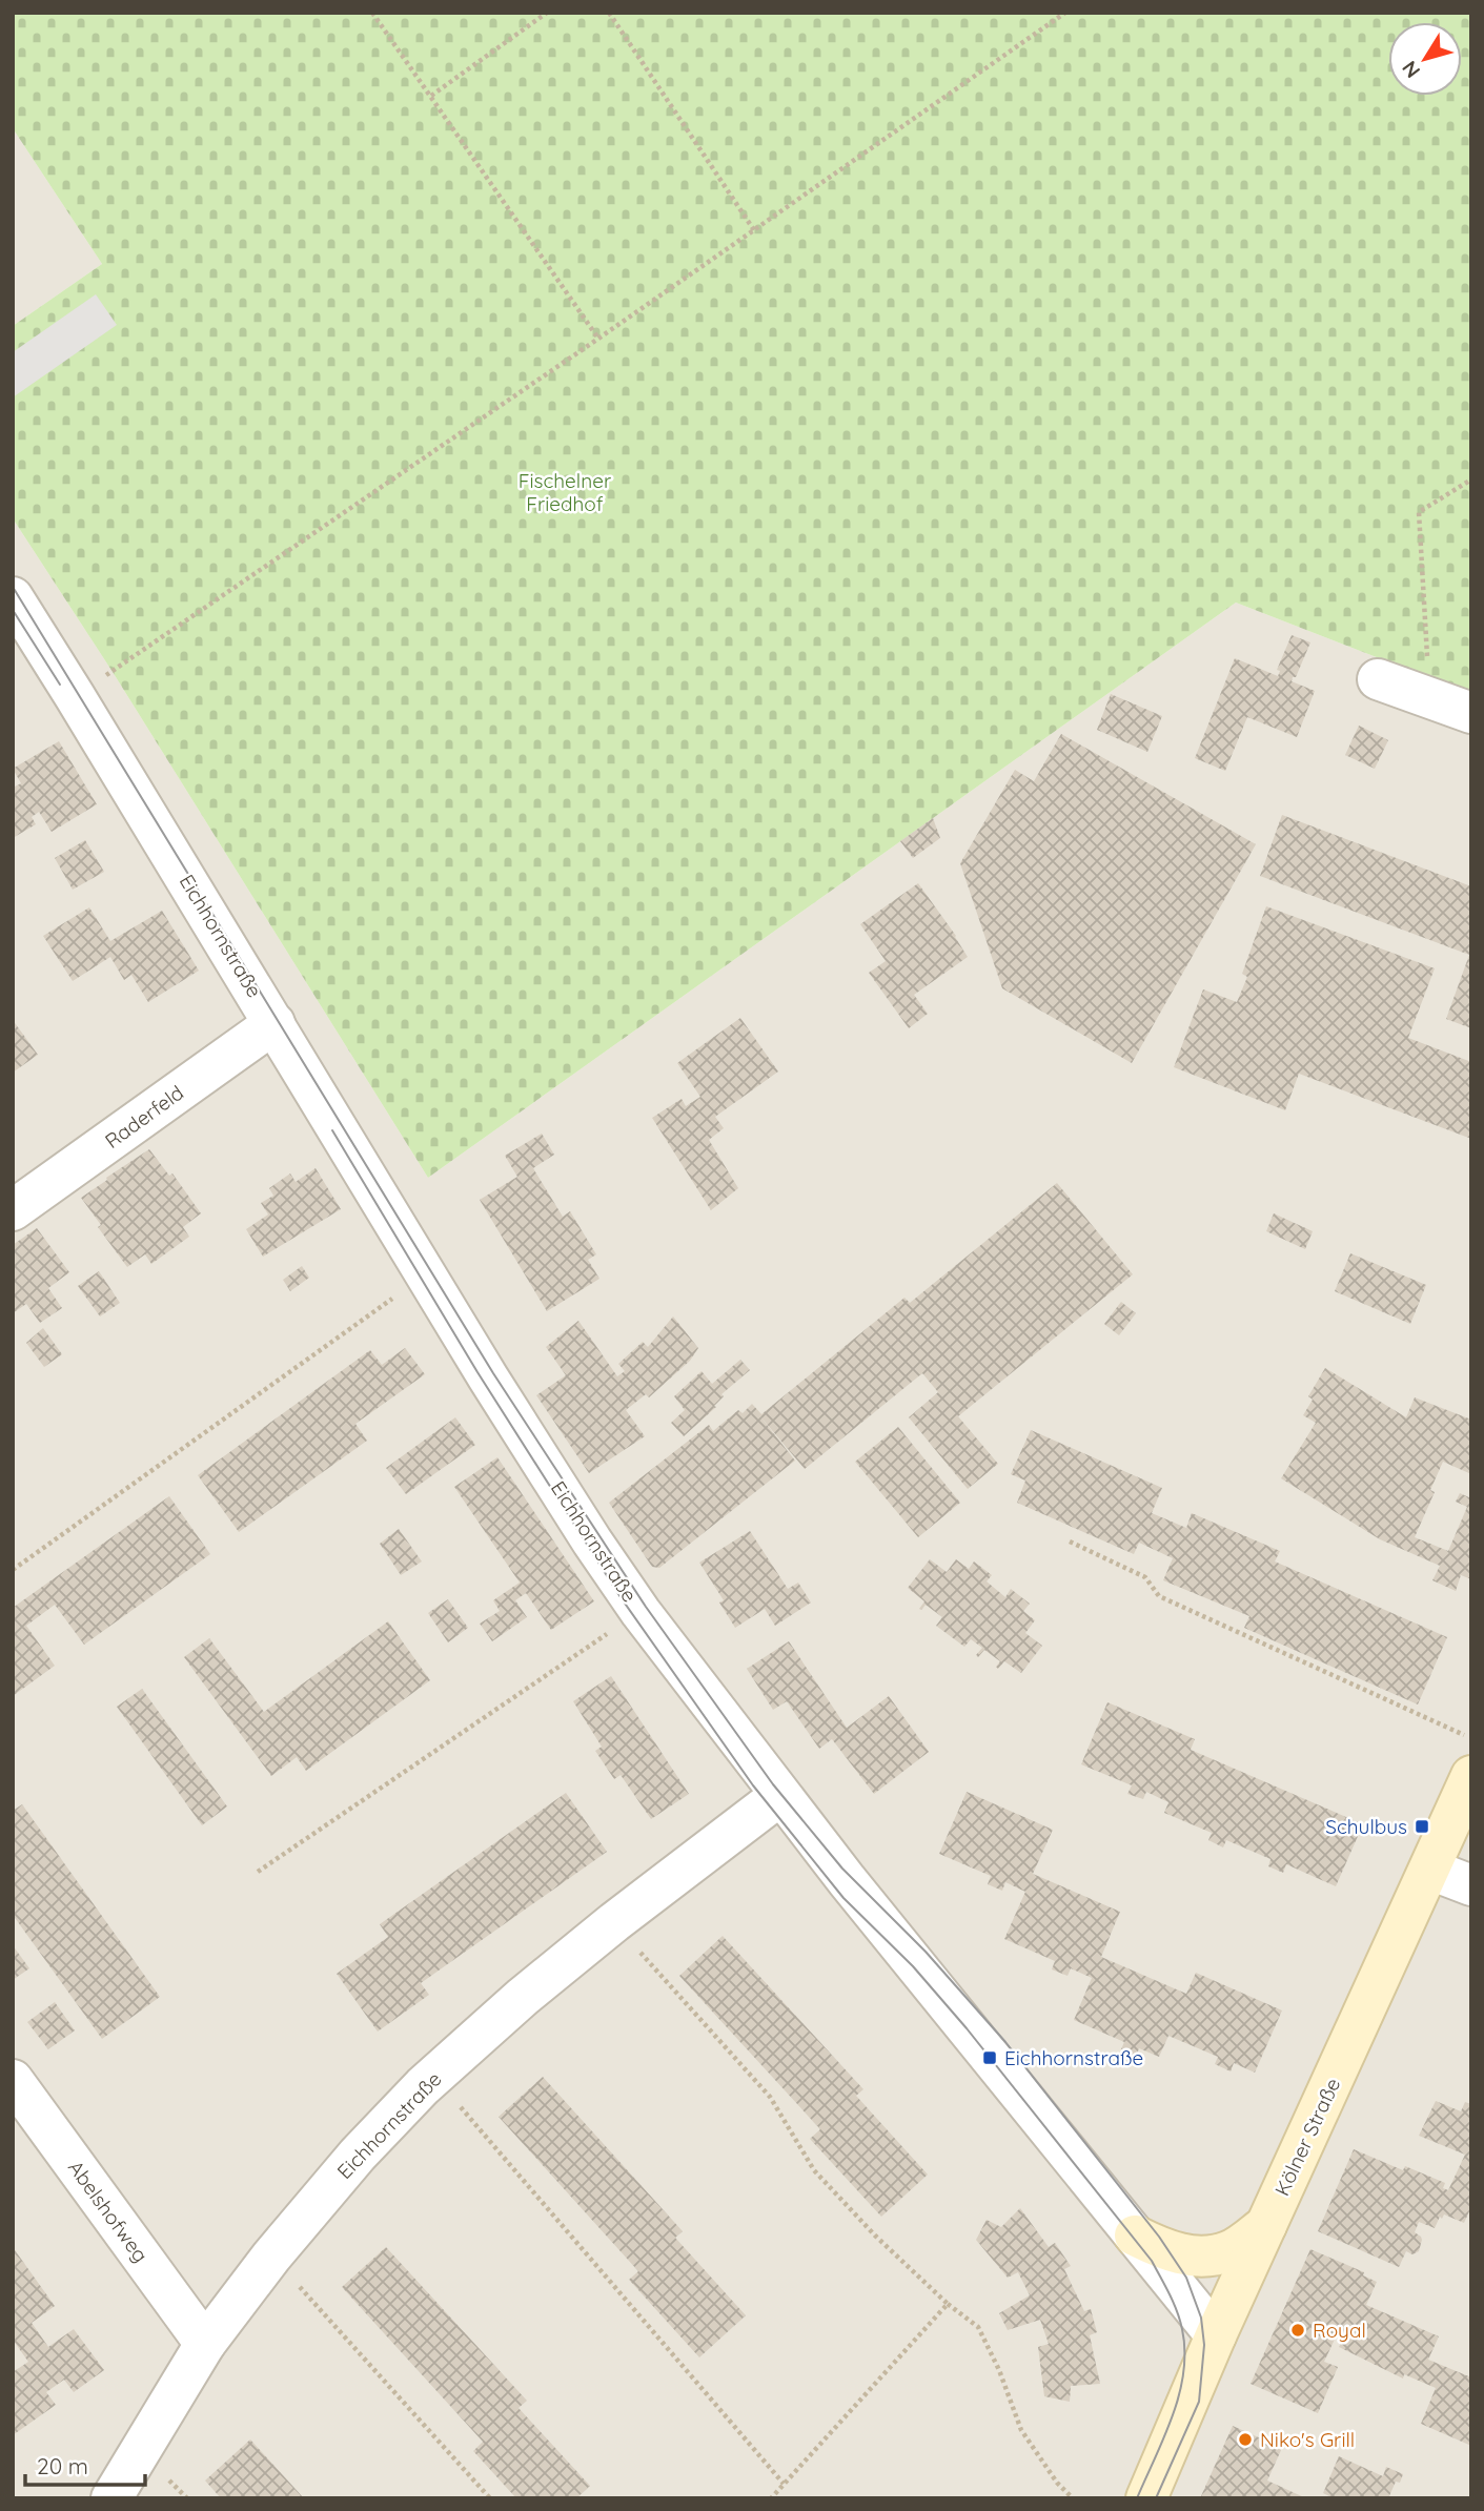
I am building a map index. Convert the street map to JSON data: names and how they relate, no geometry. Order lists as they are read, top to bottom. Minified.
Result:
{"streets":{"main road":["Kölner Straße"],"street":["Eichhornstraße","Raderfeld","Abelshofweg"]},"crossings":[["Eichhornstraße","Raderfeld"],["Eichhornstraße","Kölner Straße"],["Eichhornstraße","Abelshofweg"]],"parks":["Fischelner Friedhof"],"places":{"transit":["Schulbus","Eichhornstraße"],"other":["Royal","Niko's Grill"]},"scale_bar":"20 m","north":"bottom left"}
